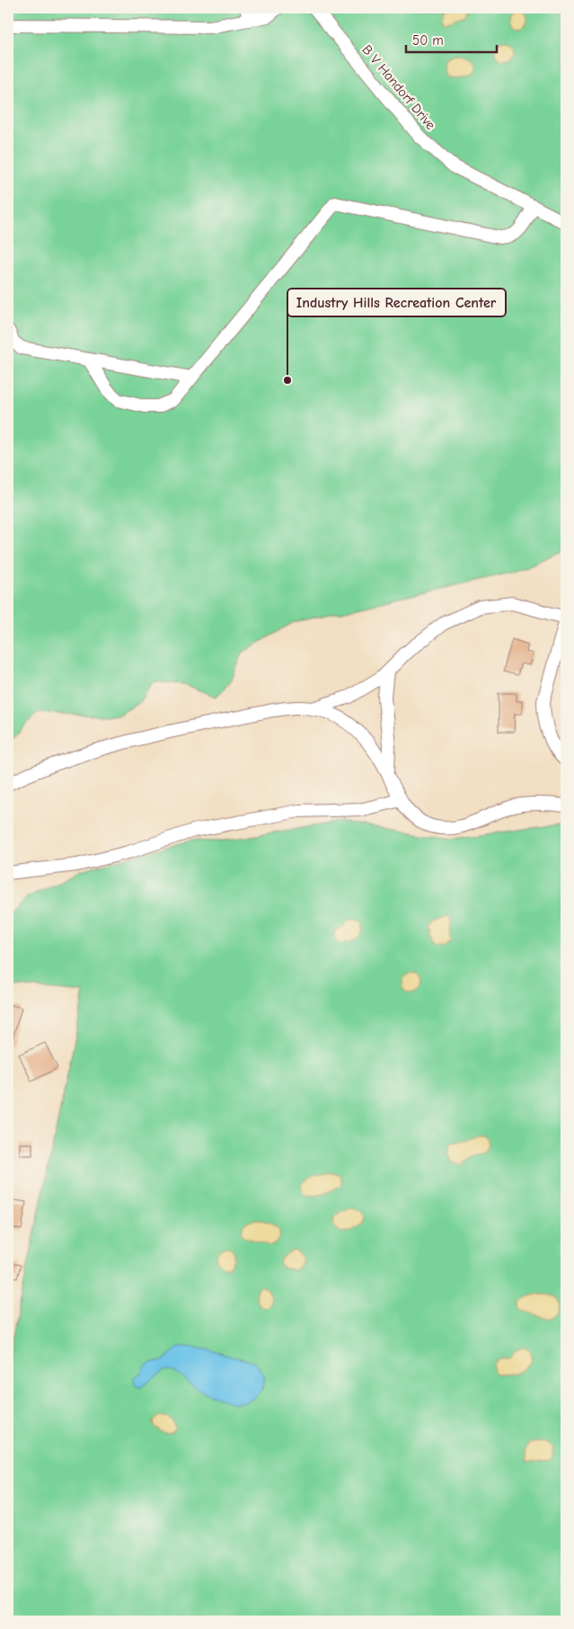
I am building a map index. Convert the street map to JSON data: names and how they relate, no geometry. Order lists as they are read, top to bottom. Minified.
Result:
{"streets":{"street":["B V Handorf Drive"]},"places":["Industry Hills Recreation Center"],"scale_bar":"50 m"}
